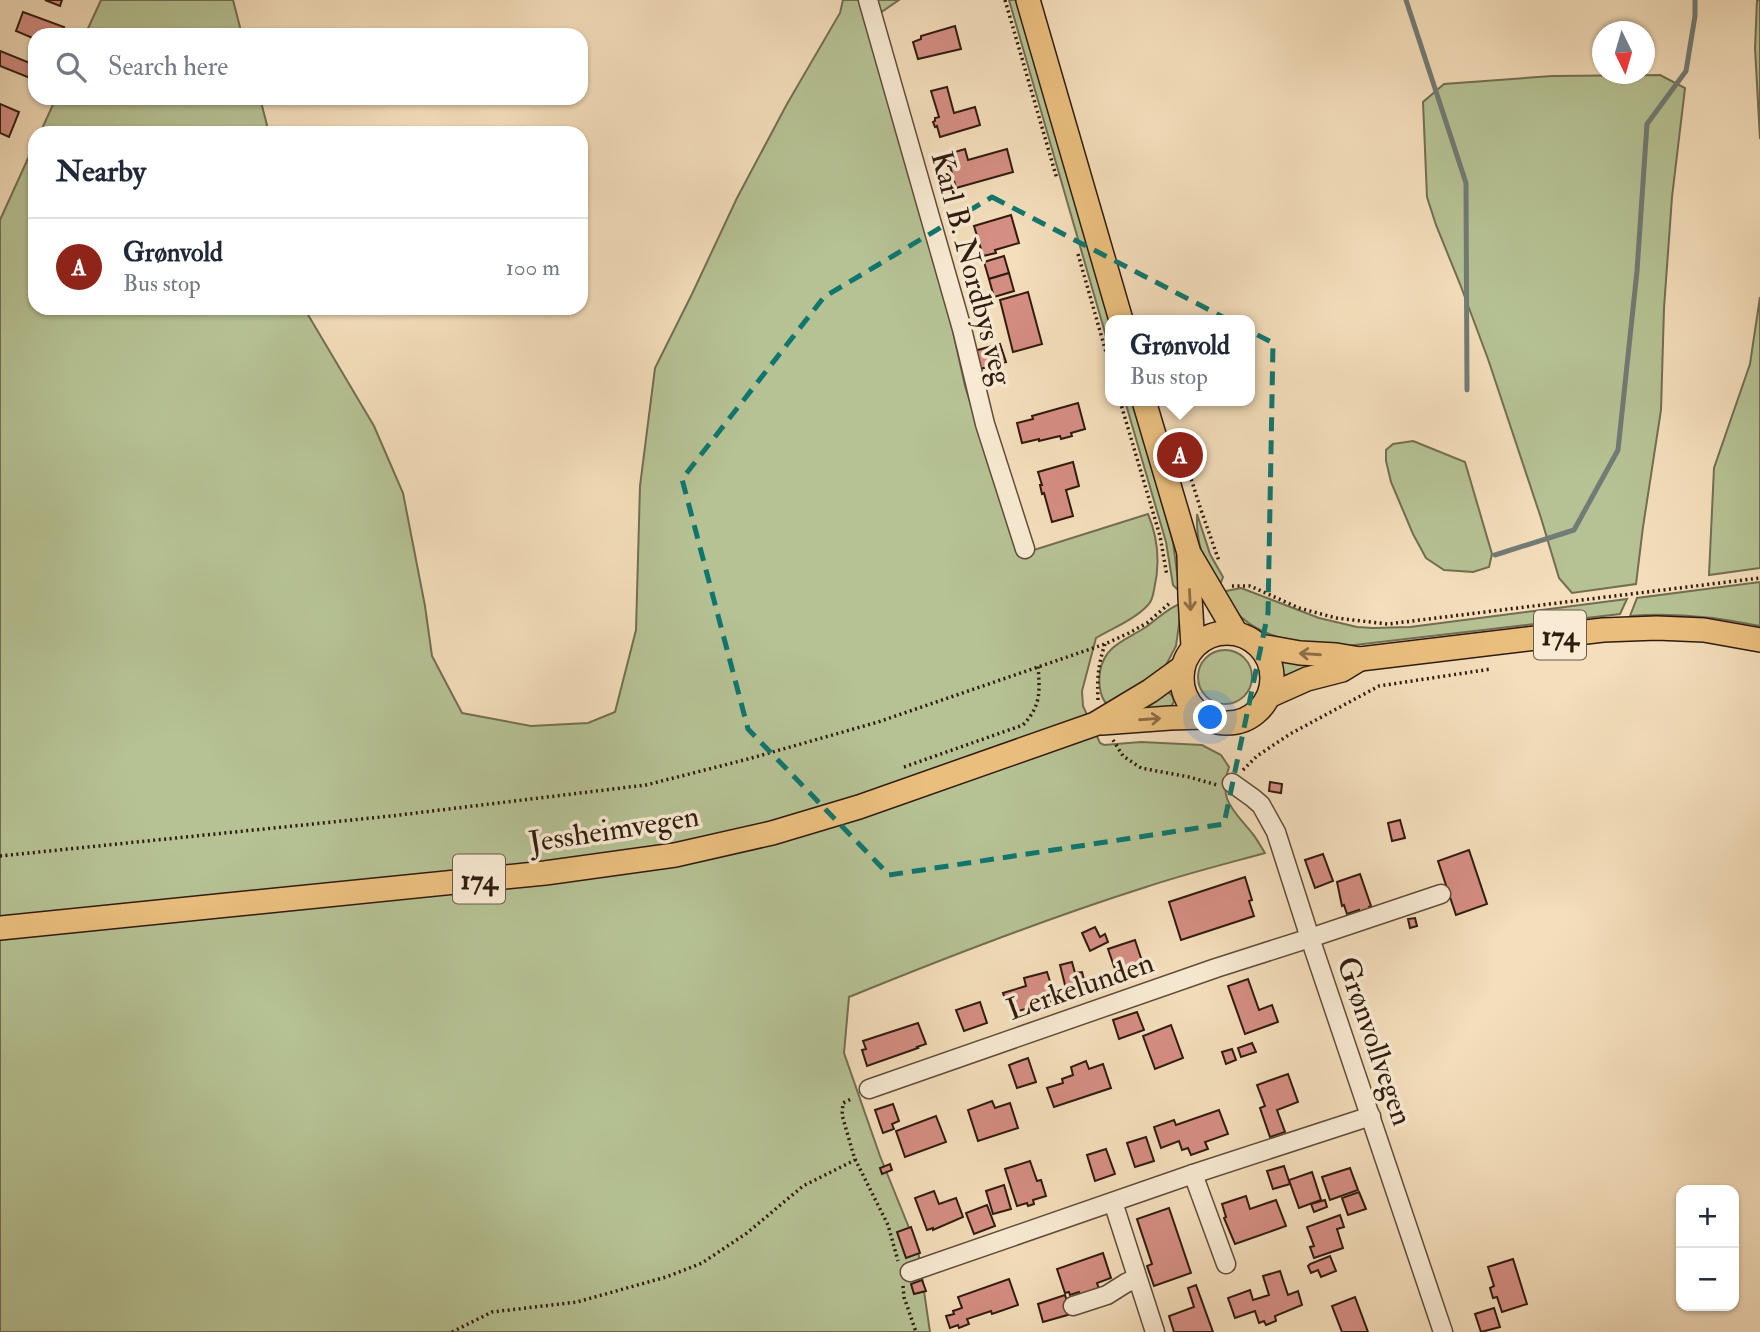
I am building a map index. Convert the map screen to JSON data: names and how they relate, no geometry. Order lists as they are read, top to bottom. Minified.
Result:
{"streets":{"main road":["174","Jessheimvegen"],"street":["Karl B. Nordbys veg","Lerkelunden","Grønvollvegen"]},"crossings":[["174","Jessheimvegen"],["Lerkelunden","Grønvollvegen"]],"north":"bottom","page":{"search":"Search here","heading":"Nearby","list":[{"mark":"A","name":"Grønvold","note":"Bus stop","value":"100 m"}],"popup":["Grønvold","Bus stop"],"pins":"A","map_buttons":["+","−"]}}
